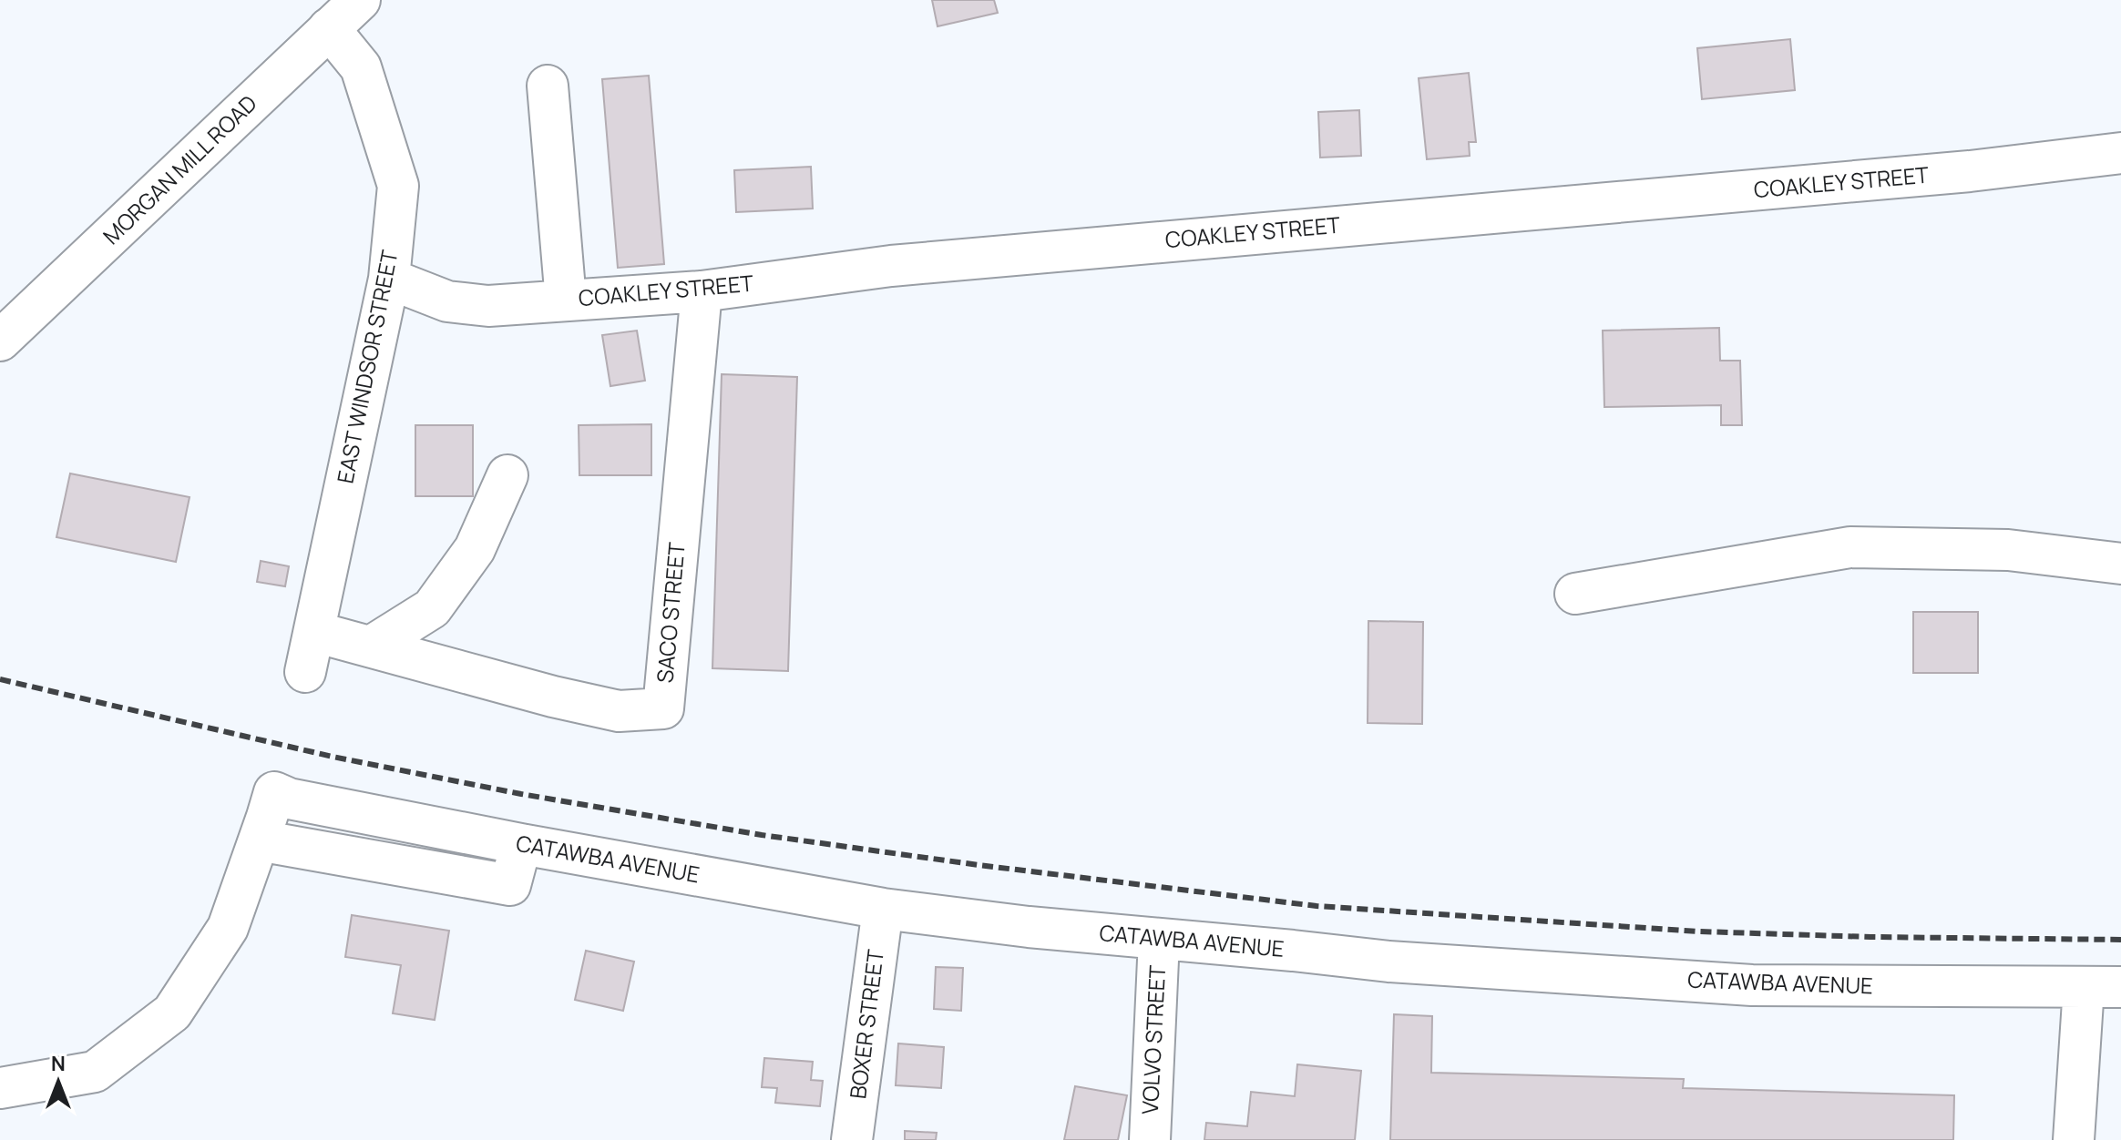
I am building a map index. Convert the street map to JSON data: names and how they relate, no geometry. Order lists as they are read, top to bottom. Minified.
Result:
{"streets":{"street":["MORGAN MILL ROAD","COAKLEY STREET","EAST WINDSOR STREET","SACO STREET","CATAWBA AVENUE","BOXER STREET","VOLVO STREET"]},"crossings":[["MORGAN MILL ROAD","EAST WINDSOR STREET"],["COAKLEY STREET","EAST WINDSOR STREET"],["COAKLEY STREET","SACO STREET"],["EAST WINDSOR STREET","SACO STREET"],["CATAWBA AVENUE","BOXER STREET"],["CATAWBA AVENUE","VOLVO STREET"]],"north":"top"}
